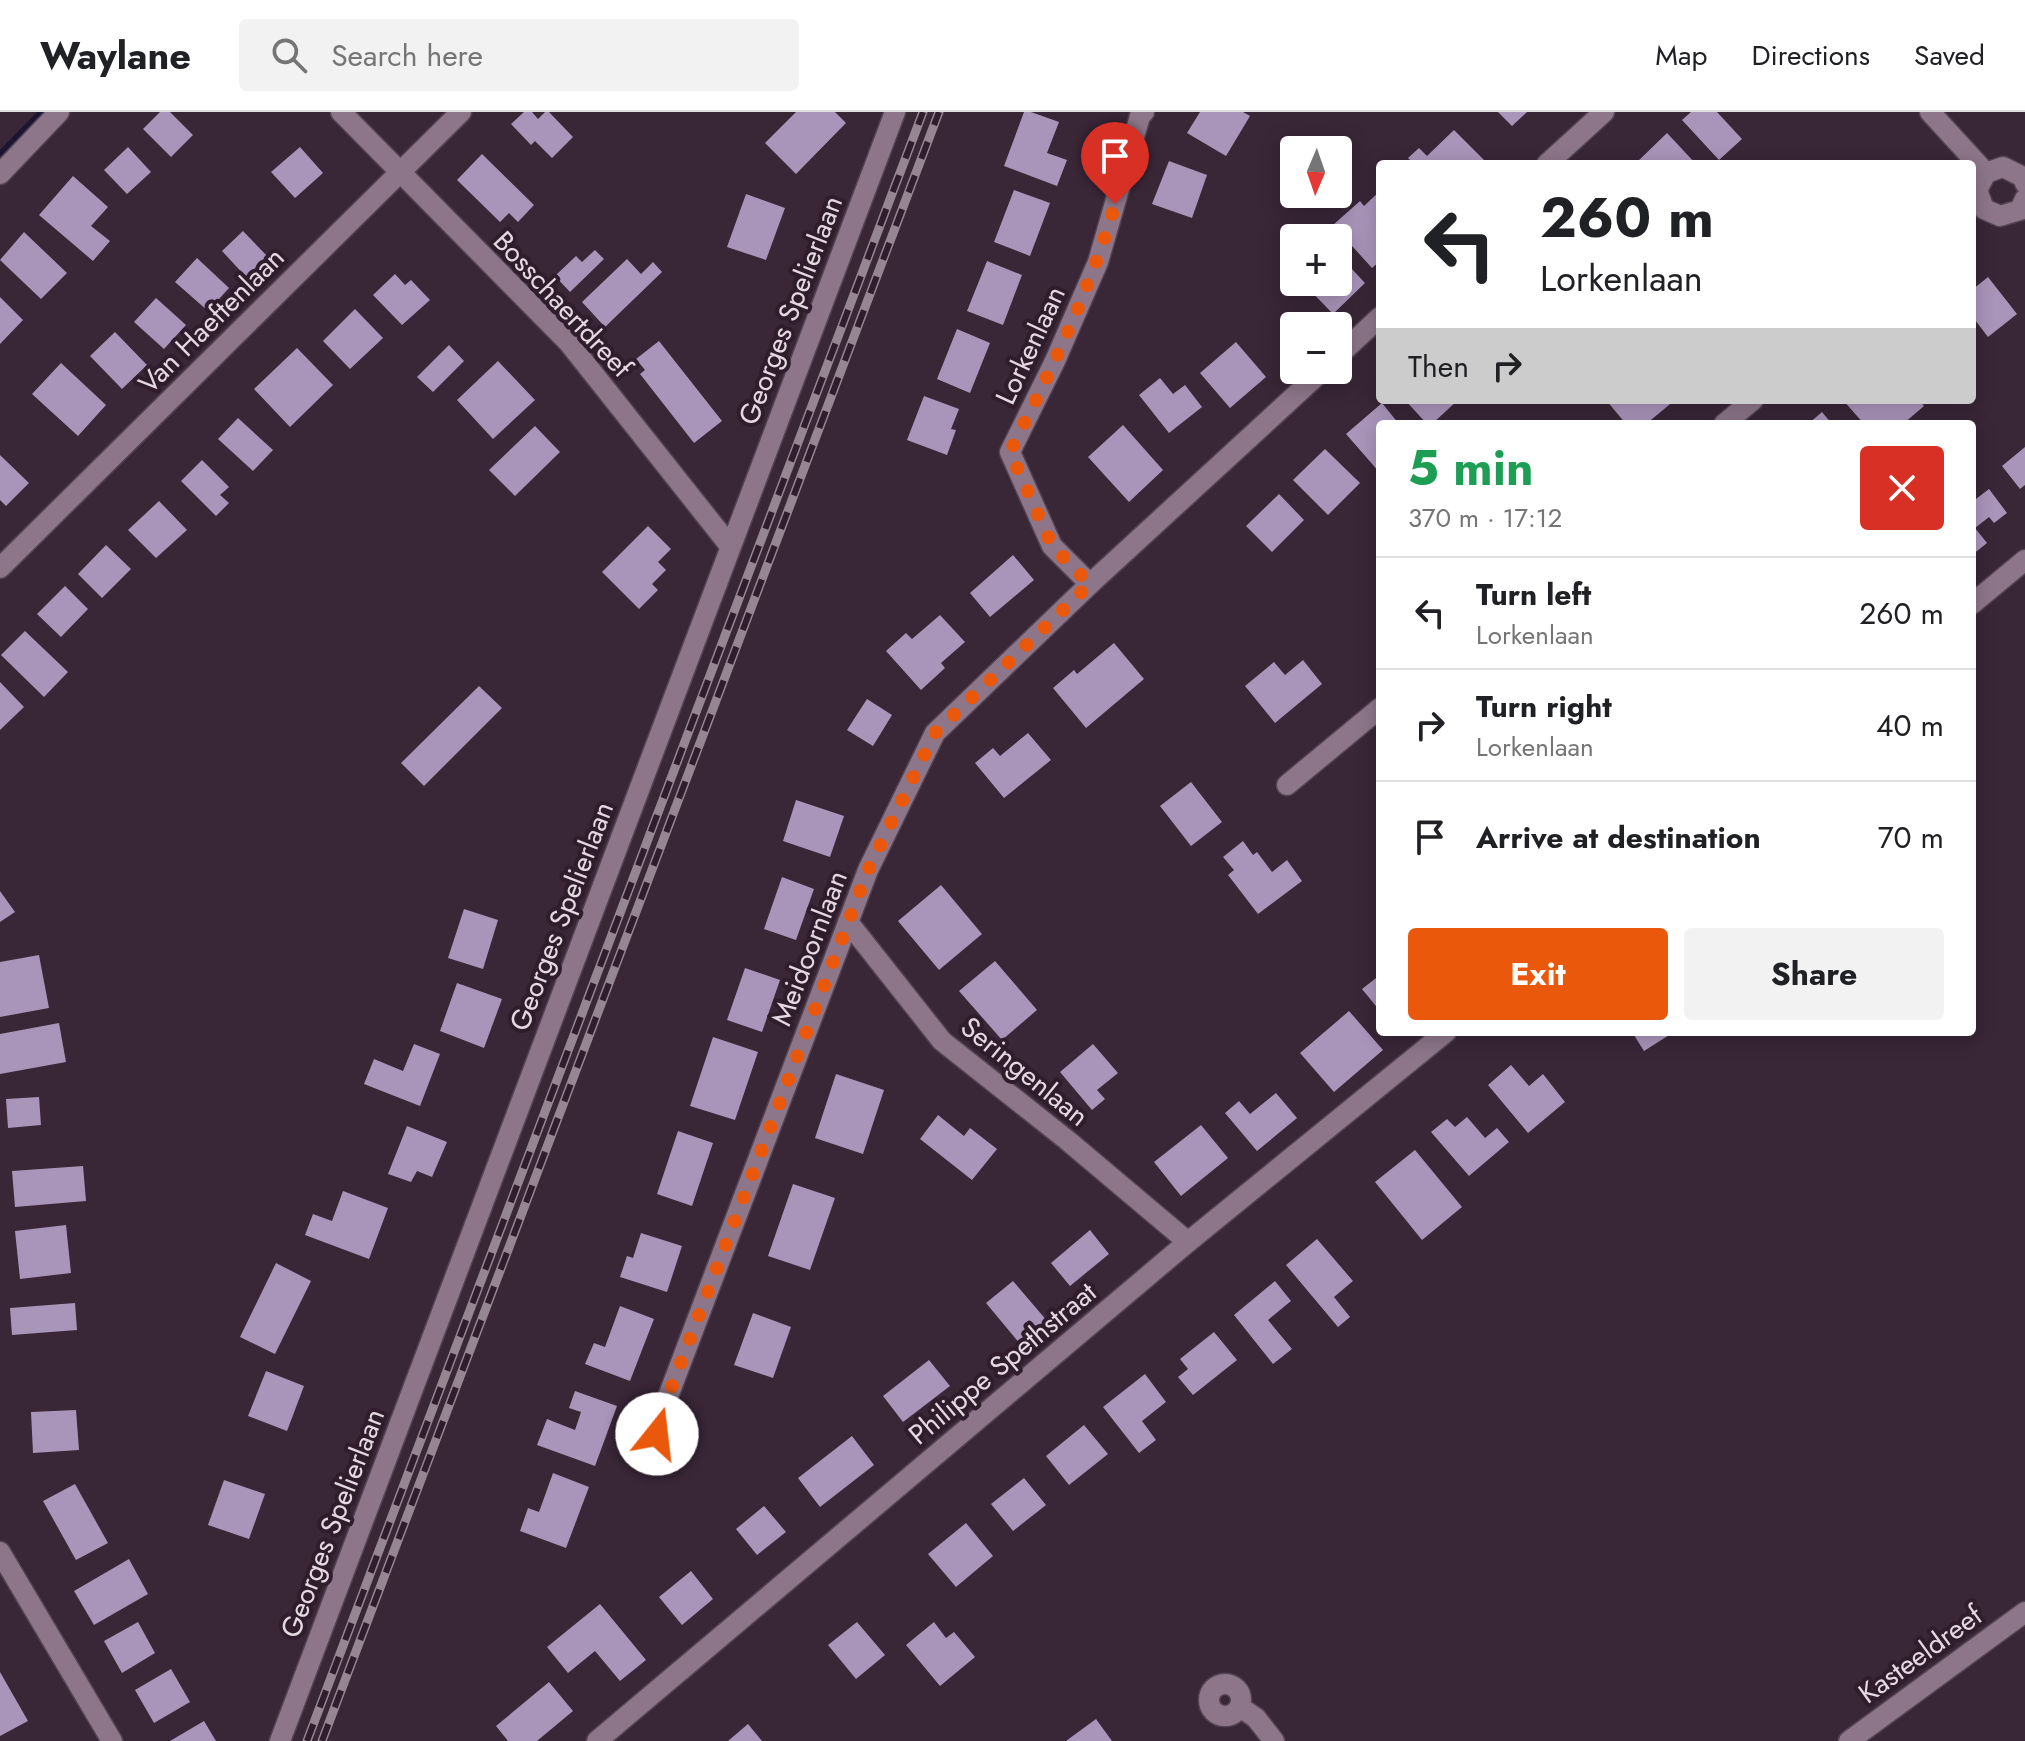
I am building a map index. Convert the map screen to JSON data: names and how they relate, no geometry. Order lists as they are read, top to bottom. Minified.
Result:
{"streets":{"street":["Bosschaertdreef","Georges Spelierlaan","Van Haeftenlaan","Lorkenlaan","Meidoornlaan","Seringenlaan","Philippe Spethstraat","Kasteeldreef"]},"crossings":[["Bosschaertdreef","Georges Spelierlaan"],["Bosschaertdreef","Van Haeftenlaan"],["Lorkenlaan","Meidoornlaan"],["Meidoornlaan","Seringenlaan"],["Seringenlaan","Philippe Spethstraat"]],"north":"bottom","page":{"header":"Waylane","search":"Search here","nav":["Map","Directions","Saved"],"map_buttons":["+","−"],"turn":["260 m","Lorkenlaan"],"then":"Then","heading":["5 min","370 m · 17:12"],"list":[{"name":"Turn left","note":"Lorkenlaan","value":"260 m"},{"name":"Turn right","note":"Lorkenlaan","value":"40 m"},{"name":"Arrive at destination","value":"70 m"}],"buttons":["Exit","Share"]}}
